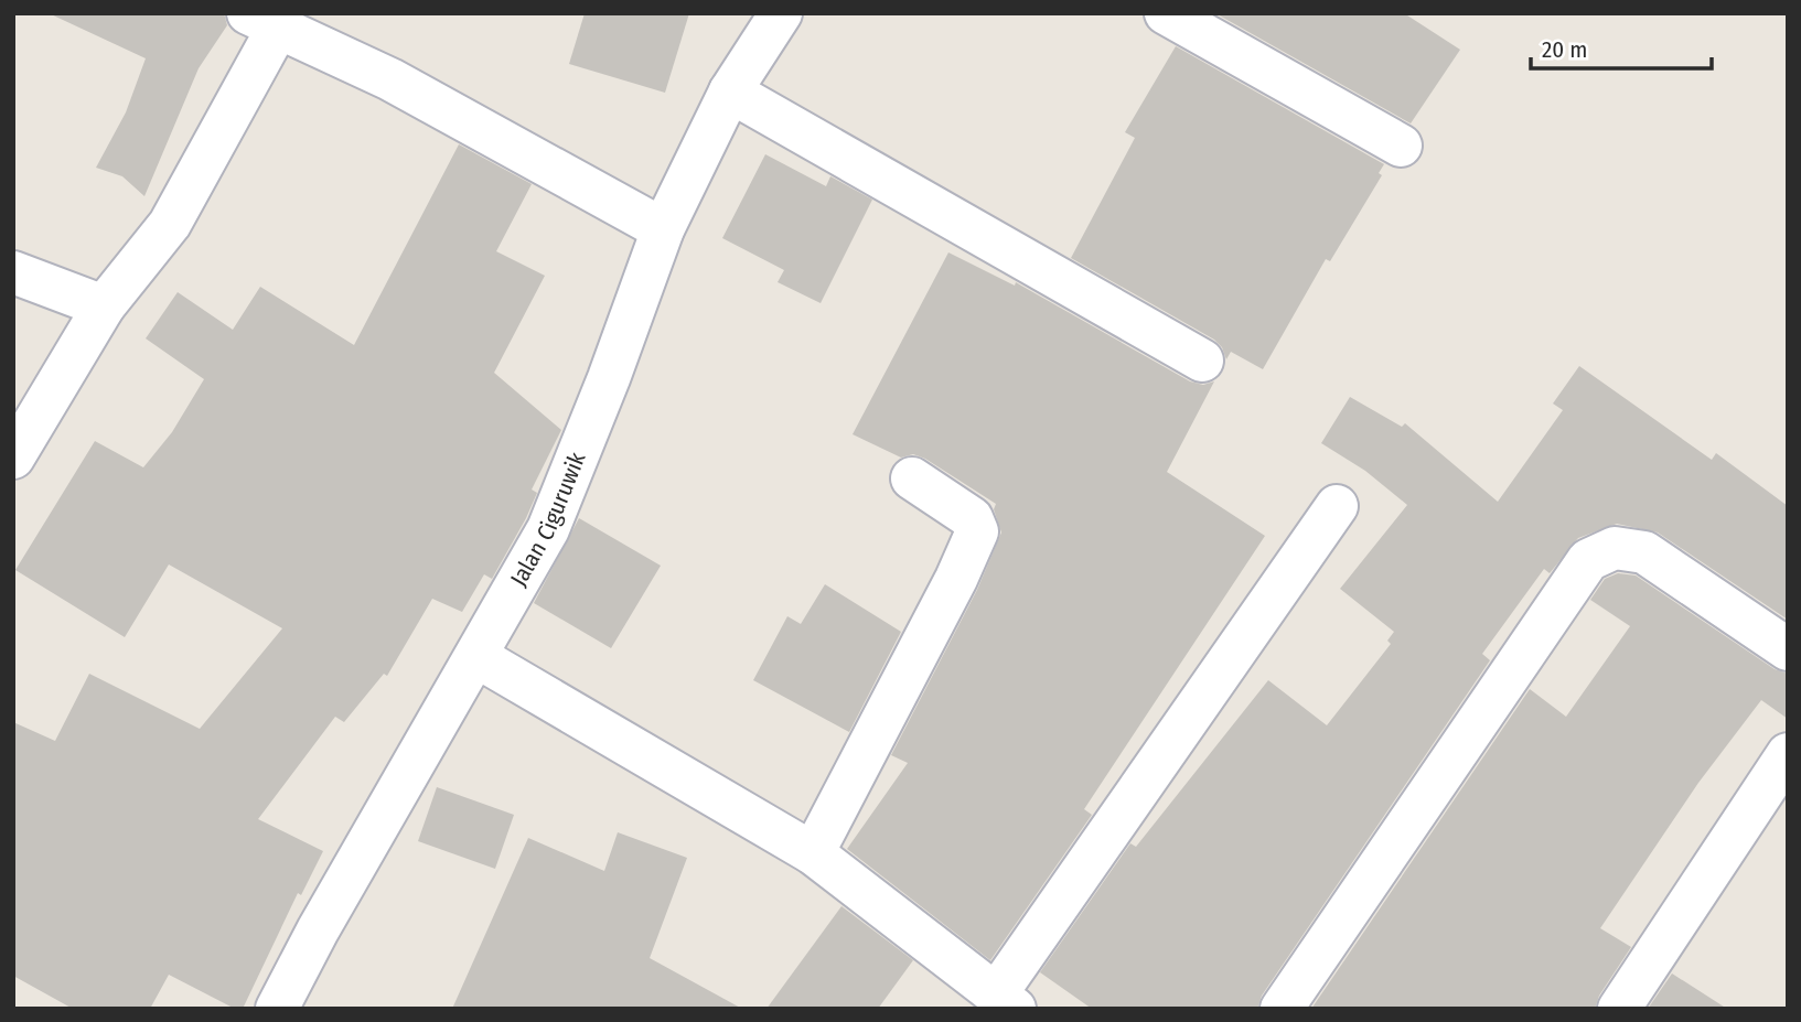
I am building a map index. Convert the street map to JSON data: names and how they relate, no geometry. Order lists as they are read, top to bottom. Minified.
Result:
{"streets":{"street":["Jalan Ciguruwik"]},"scale_bar":"20 m"}
